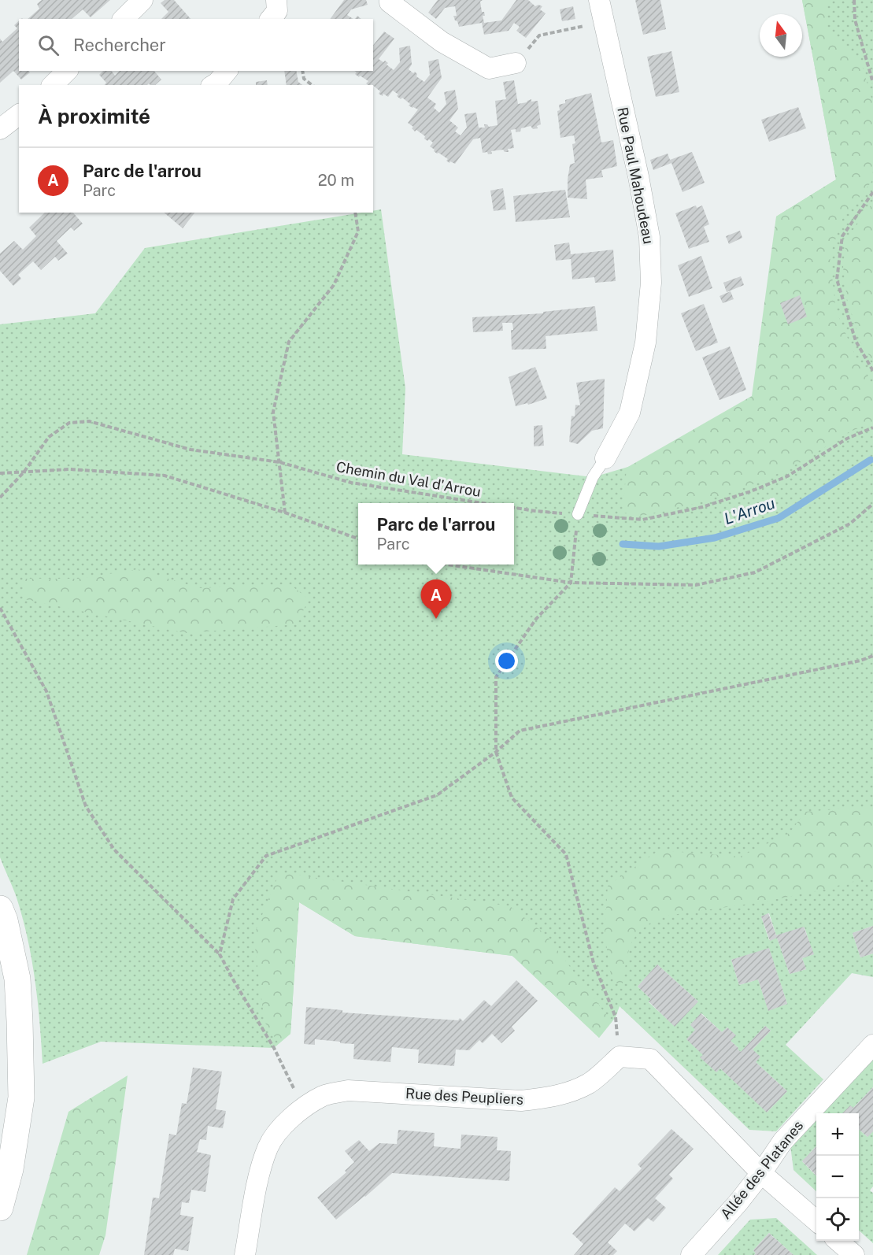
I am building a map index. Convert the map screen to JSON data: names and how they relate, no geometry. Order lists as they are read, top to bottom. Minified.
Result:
{"streets":{"street":["Rue Paul Mahoudeau","Rue des Peupliers","Allée des Platanes"],"path":["Chemin du Val d'Arrou"]},"water":["L'Arrou"],"north":"top","page":{"search":"Rechercher","heading":"À proximité","list":[{"mark":"A","name":"Parc de l'arrou","note":"Parc","value":"20 m"}],"popup":["Parc de l'arrou","Parc"],"pins":"A","map_buttons":["+","−"]}}
